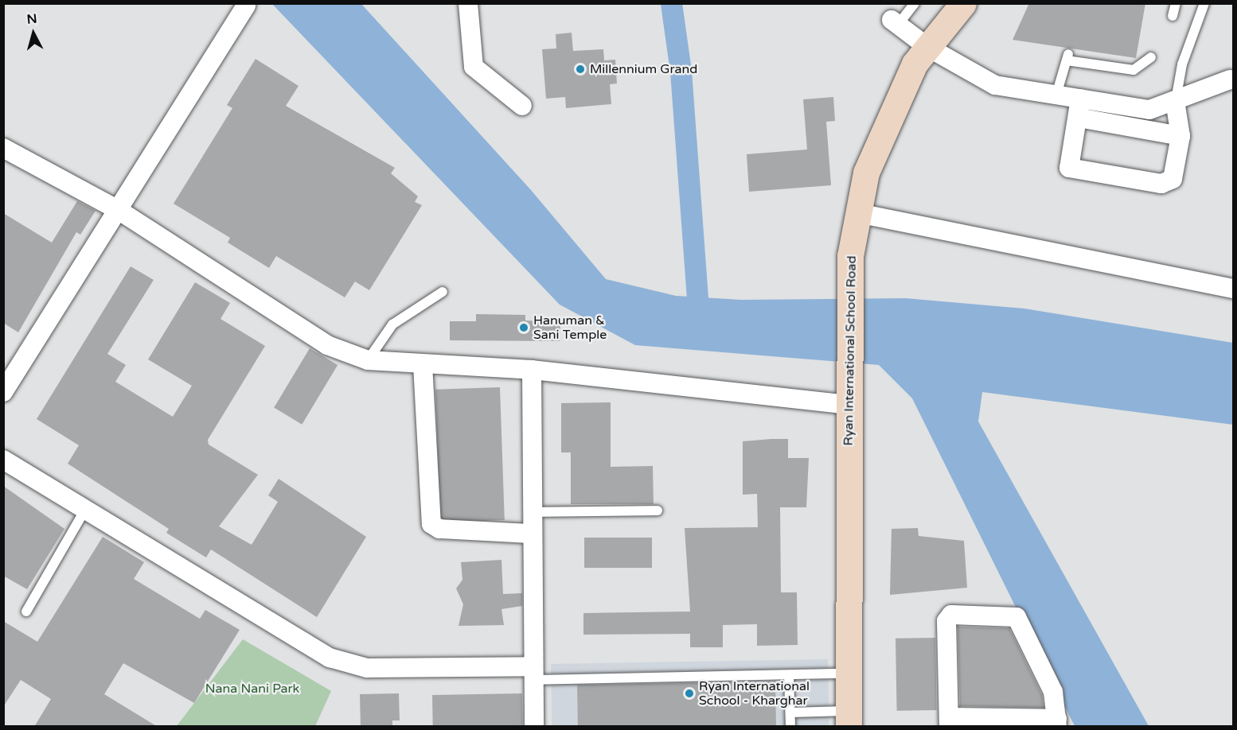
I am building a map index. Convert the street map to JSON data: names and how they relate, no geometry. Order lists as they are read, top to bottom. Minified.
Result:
{"streets":{"street":["Ryan International School Road"]},"parks":["Nana Nani Park"],"places":["Millennium Grand","Hanuman & Sani Temple","Ryan International School - Kharghar"],"north":"top"}
